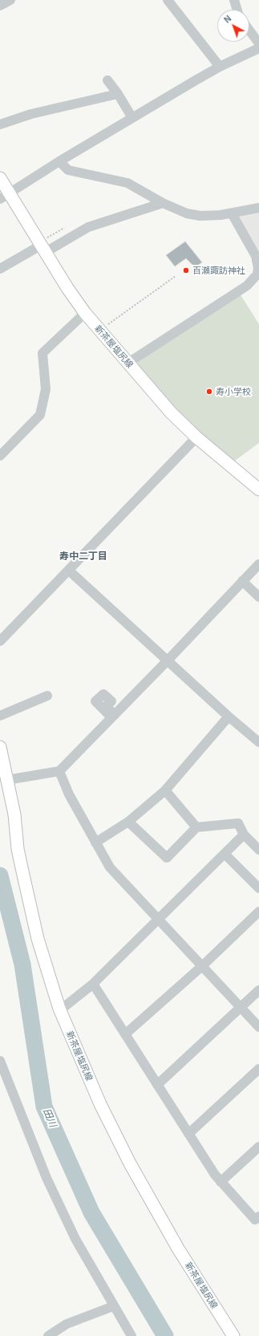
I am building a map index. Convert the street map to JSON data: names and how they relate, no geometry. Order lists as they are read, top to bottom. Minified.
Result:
{"streets":{"main road":["新茶屋塩尻線"]},"districts":["寿中二丁目"],"water":["田川"],"places":["百瀬諏訪神社","寿小学校"],"north":"top left"}
